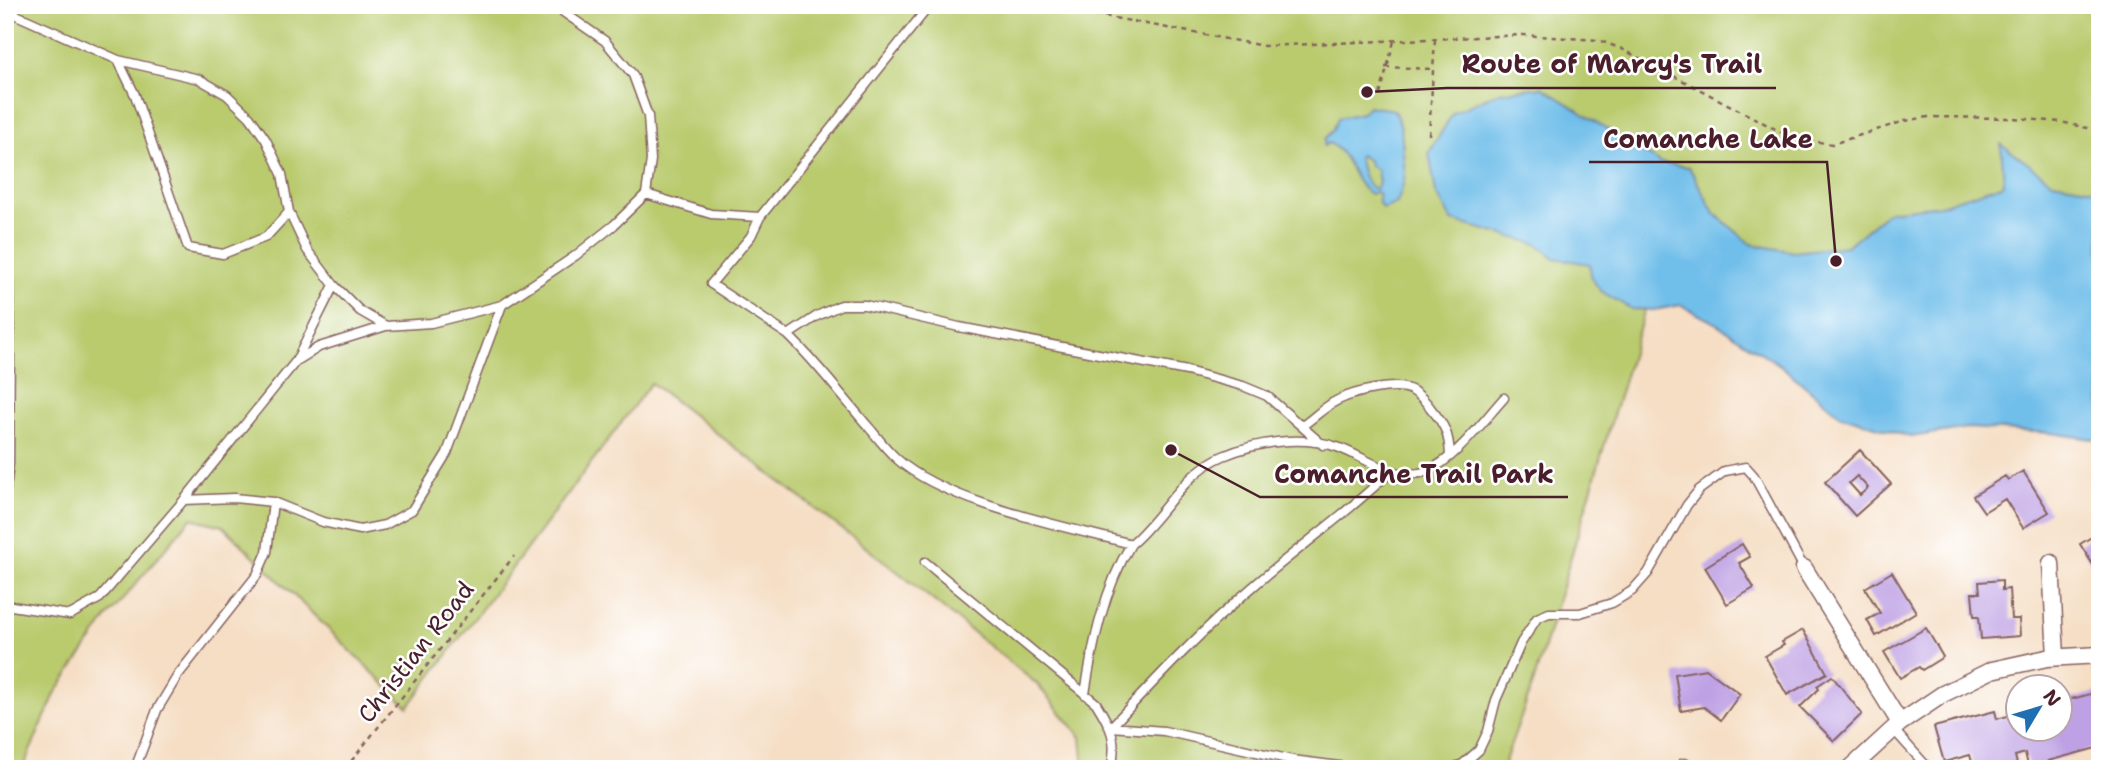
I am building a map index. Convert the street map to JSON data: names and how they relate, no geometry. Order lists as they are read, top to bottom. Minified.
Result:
{"streets":{"path":["Christian Road"]},"places":["Route of Marcy's Trail","Comanche Lake","Comanche Trail Park"],"north":"top right"}
